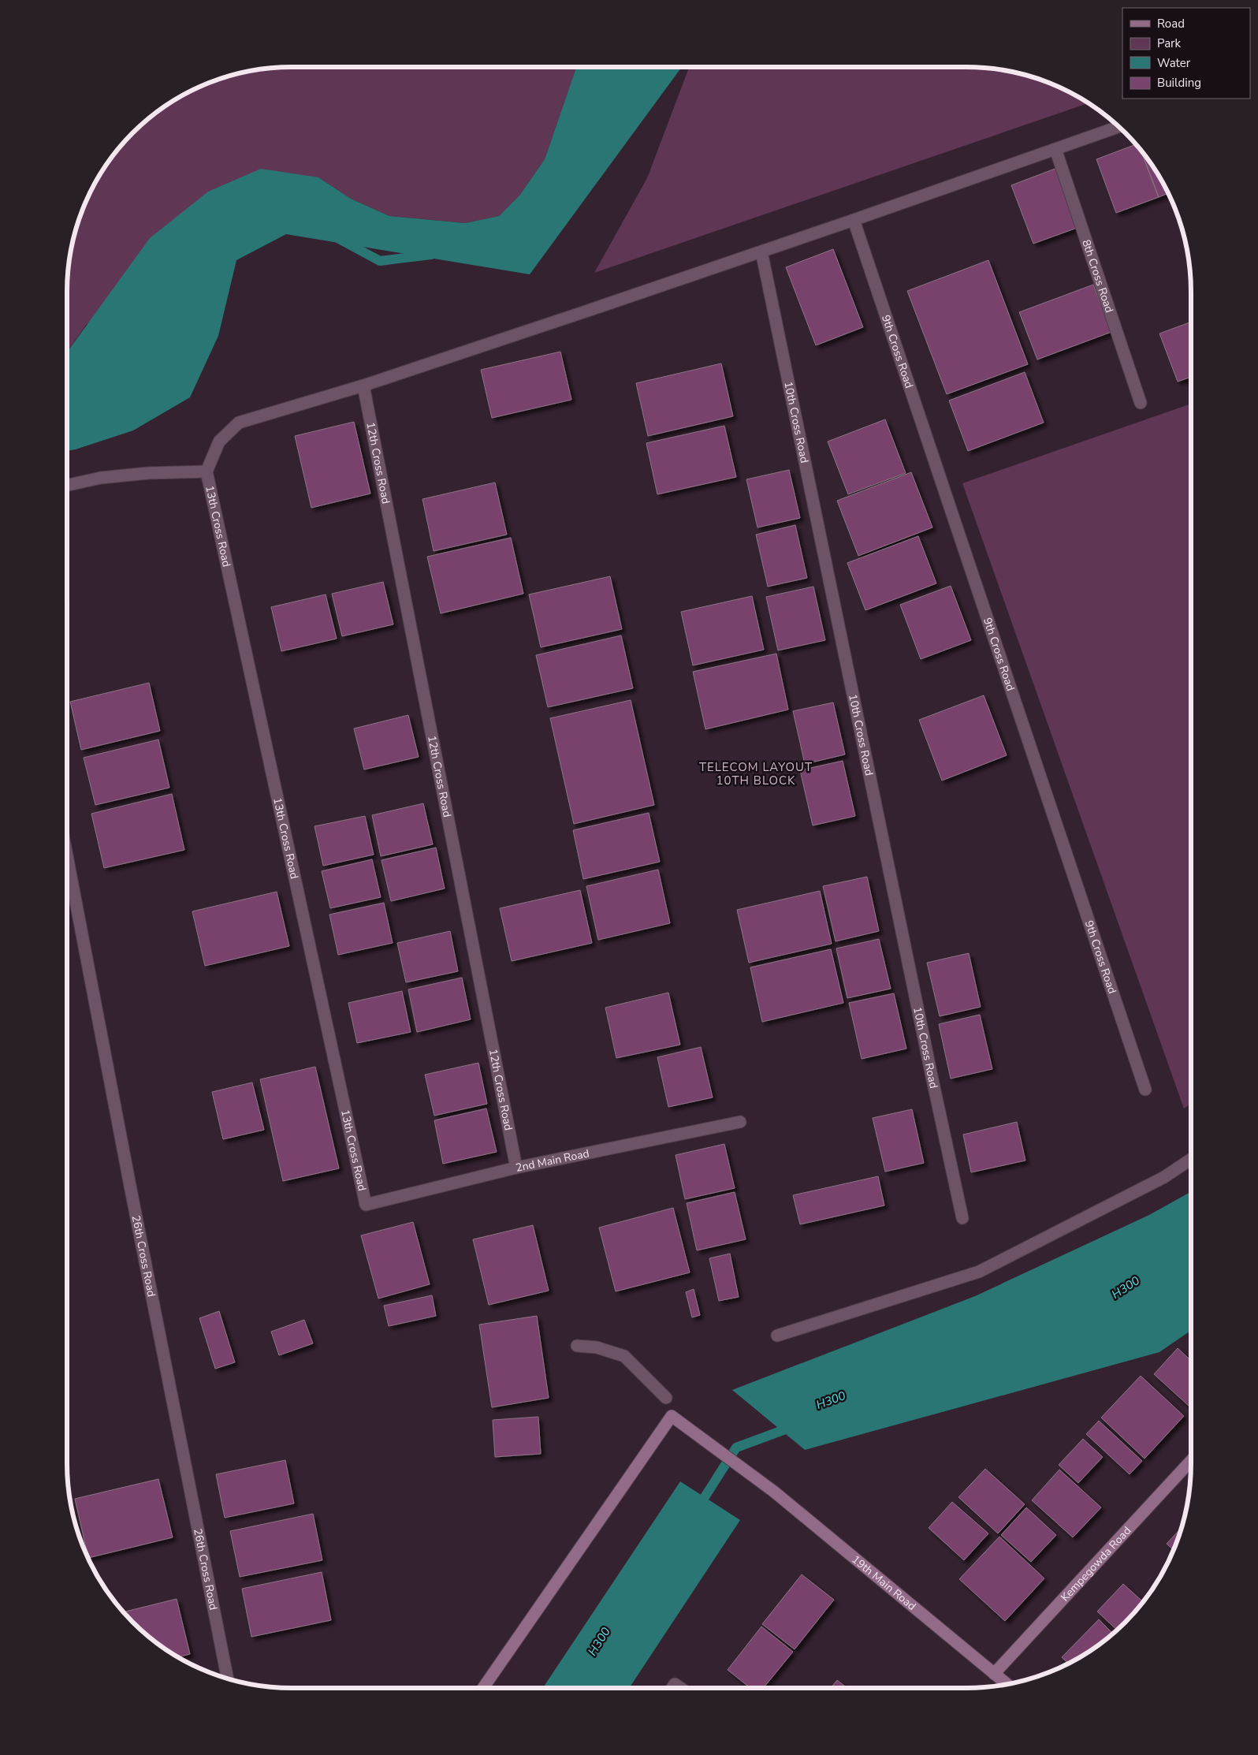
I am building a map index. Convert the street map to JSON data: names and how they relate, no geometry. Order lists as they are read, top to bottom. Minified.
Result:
{"streets":{"street":["8th Cross Road","9th Cross Road","10th Cross Road","12th Cross Road","13th Cross Road","2nd Main Road","26th Cross Road","Kempegowda Road","19th Main Road"]},"crossings":[["12th Cross Road","2nd Main Road"],["13th Cross Road","2nd Main Road"],["Kempegowda Road","19th Main Road"]],"districts":["TELECOM LAYOUT 10TH BLOCK"],"water":["H300"],"legend":["Road","Park","Water","Building"]}
